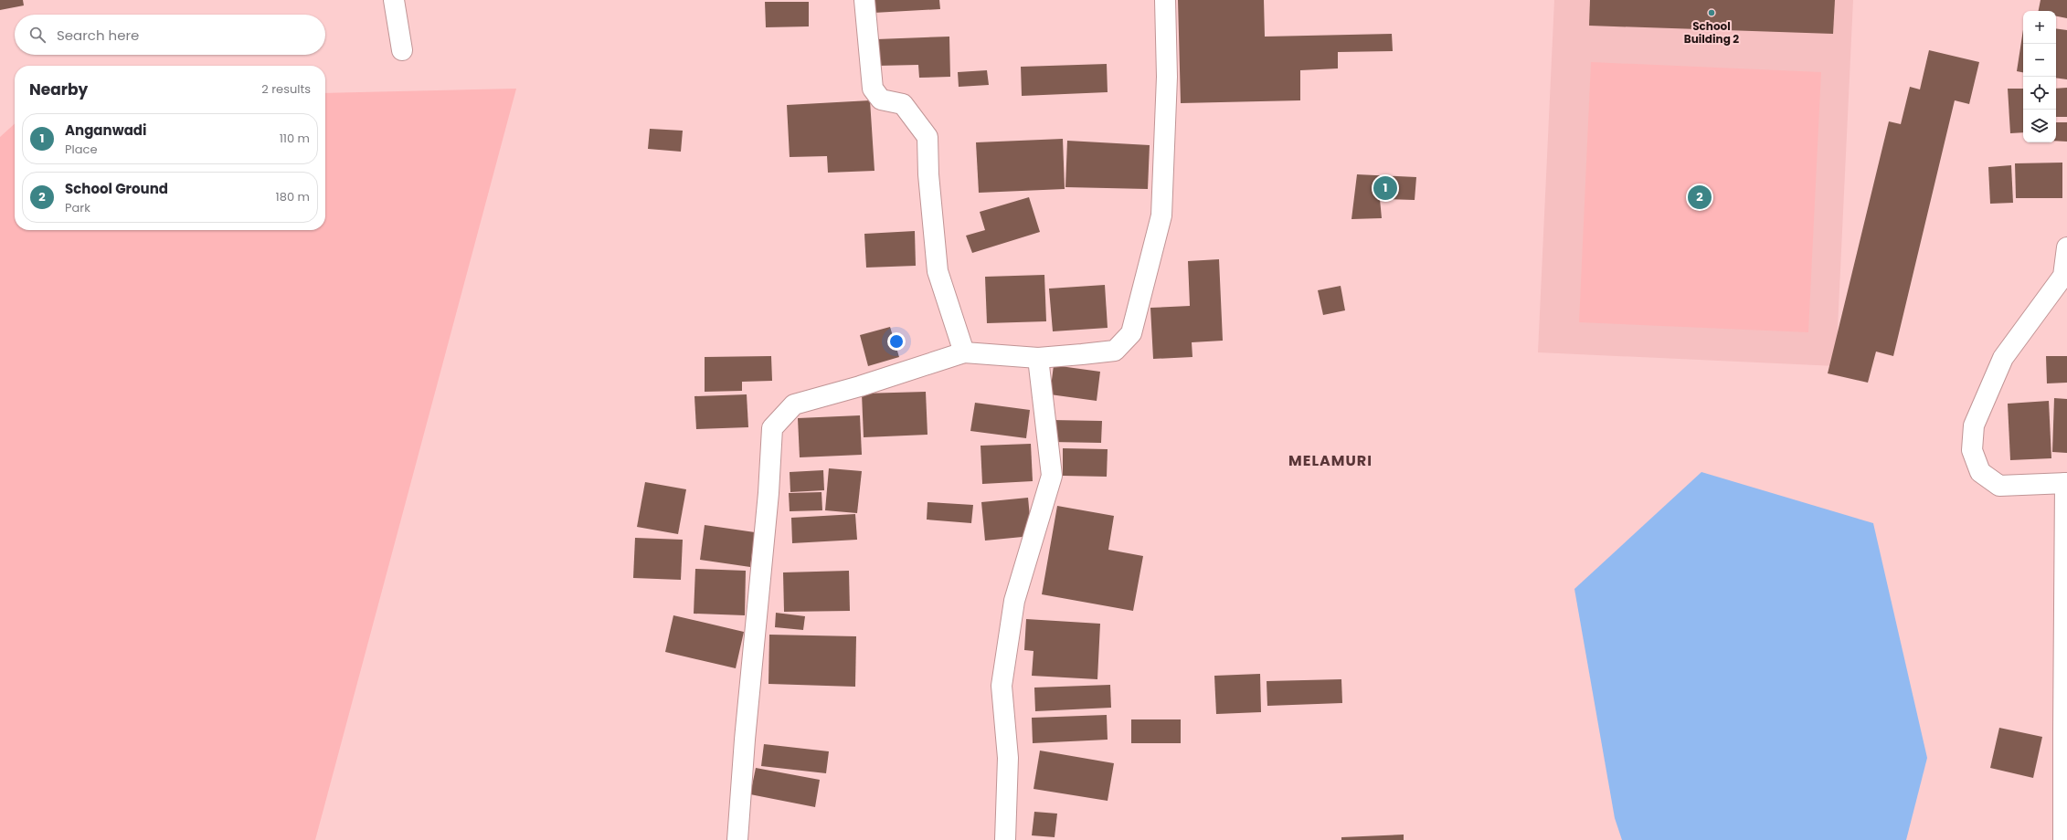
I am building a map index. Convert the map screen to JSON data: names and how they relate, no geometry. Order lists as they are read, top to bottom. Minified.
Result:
{"districts":["MELAMURI"],"places":["School Building 2"],"page":{"map_buttons":["+","−"],"search":"Search here","heading":["Nearby","2 results"],"list":[{"mark":"1","name":"Anganwadi","note":"Place","value":"110 m"},{"mark":"2","name":"School Ground","note":"Park","value":"180 m"}],"pins":["1","2"]}}
